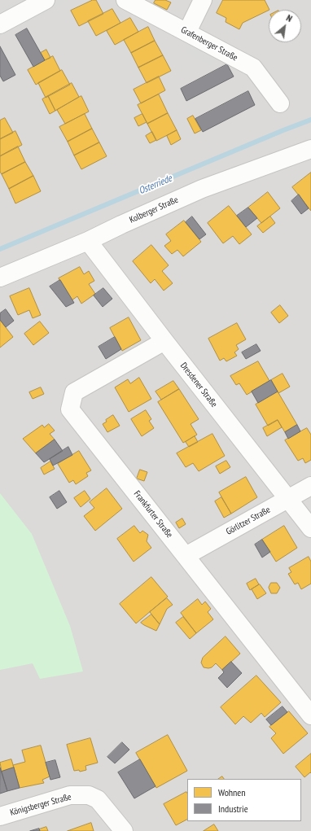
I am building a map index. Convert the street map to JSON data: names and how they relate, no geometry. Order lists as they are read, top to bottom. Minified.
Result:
{"streets":{"street":["Grafenberger Straße","Kolberger Straße","Dresdener Straße","Frankfurter Straße","Görlitzer Straße","Königsberger Straße"]},"crossings":[["Kolberger Straße","Dresdener Straße"],["Dresdener Straße","Frankfurter Straße"],["Dresdener Straße","Görlitzer Straße"],["Frankfurter Straße","Görlitzer Straße"]],"water":["Osterriede"],"legend":["Wohnen","Industrie"],"north":"top right"}
